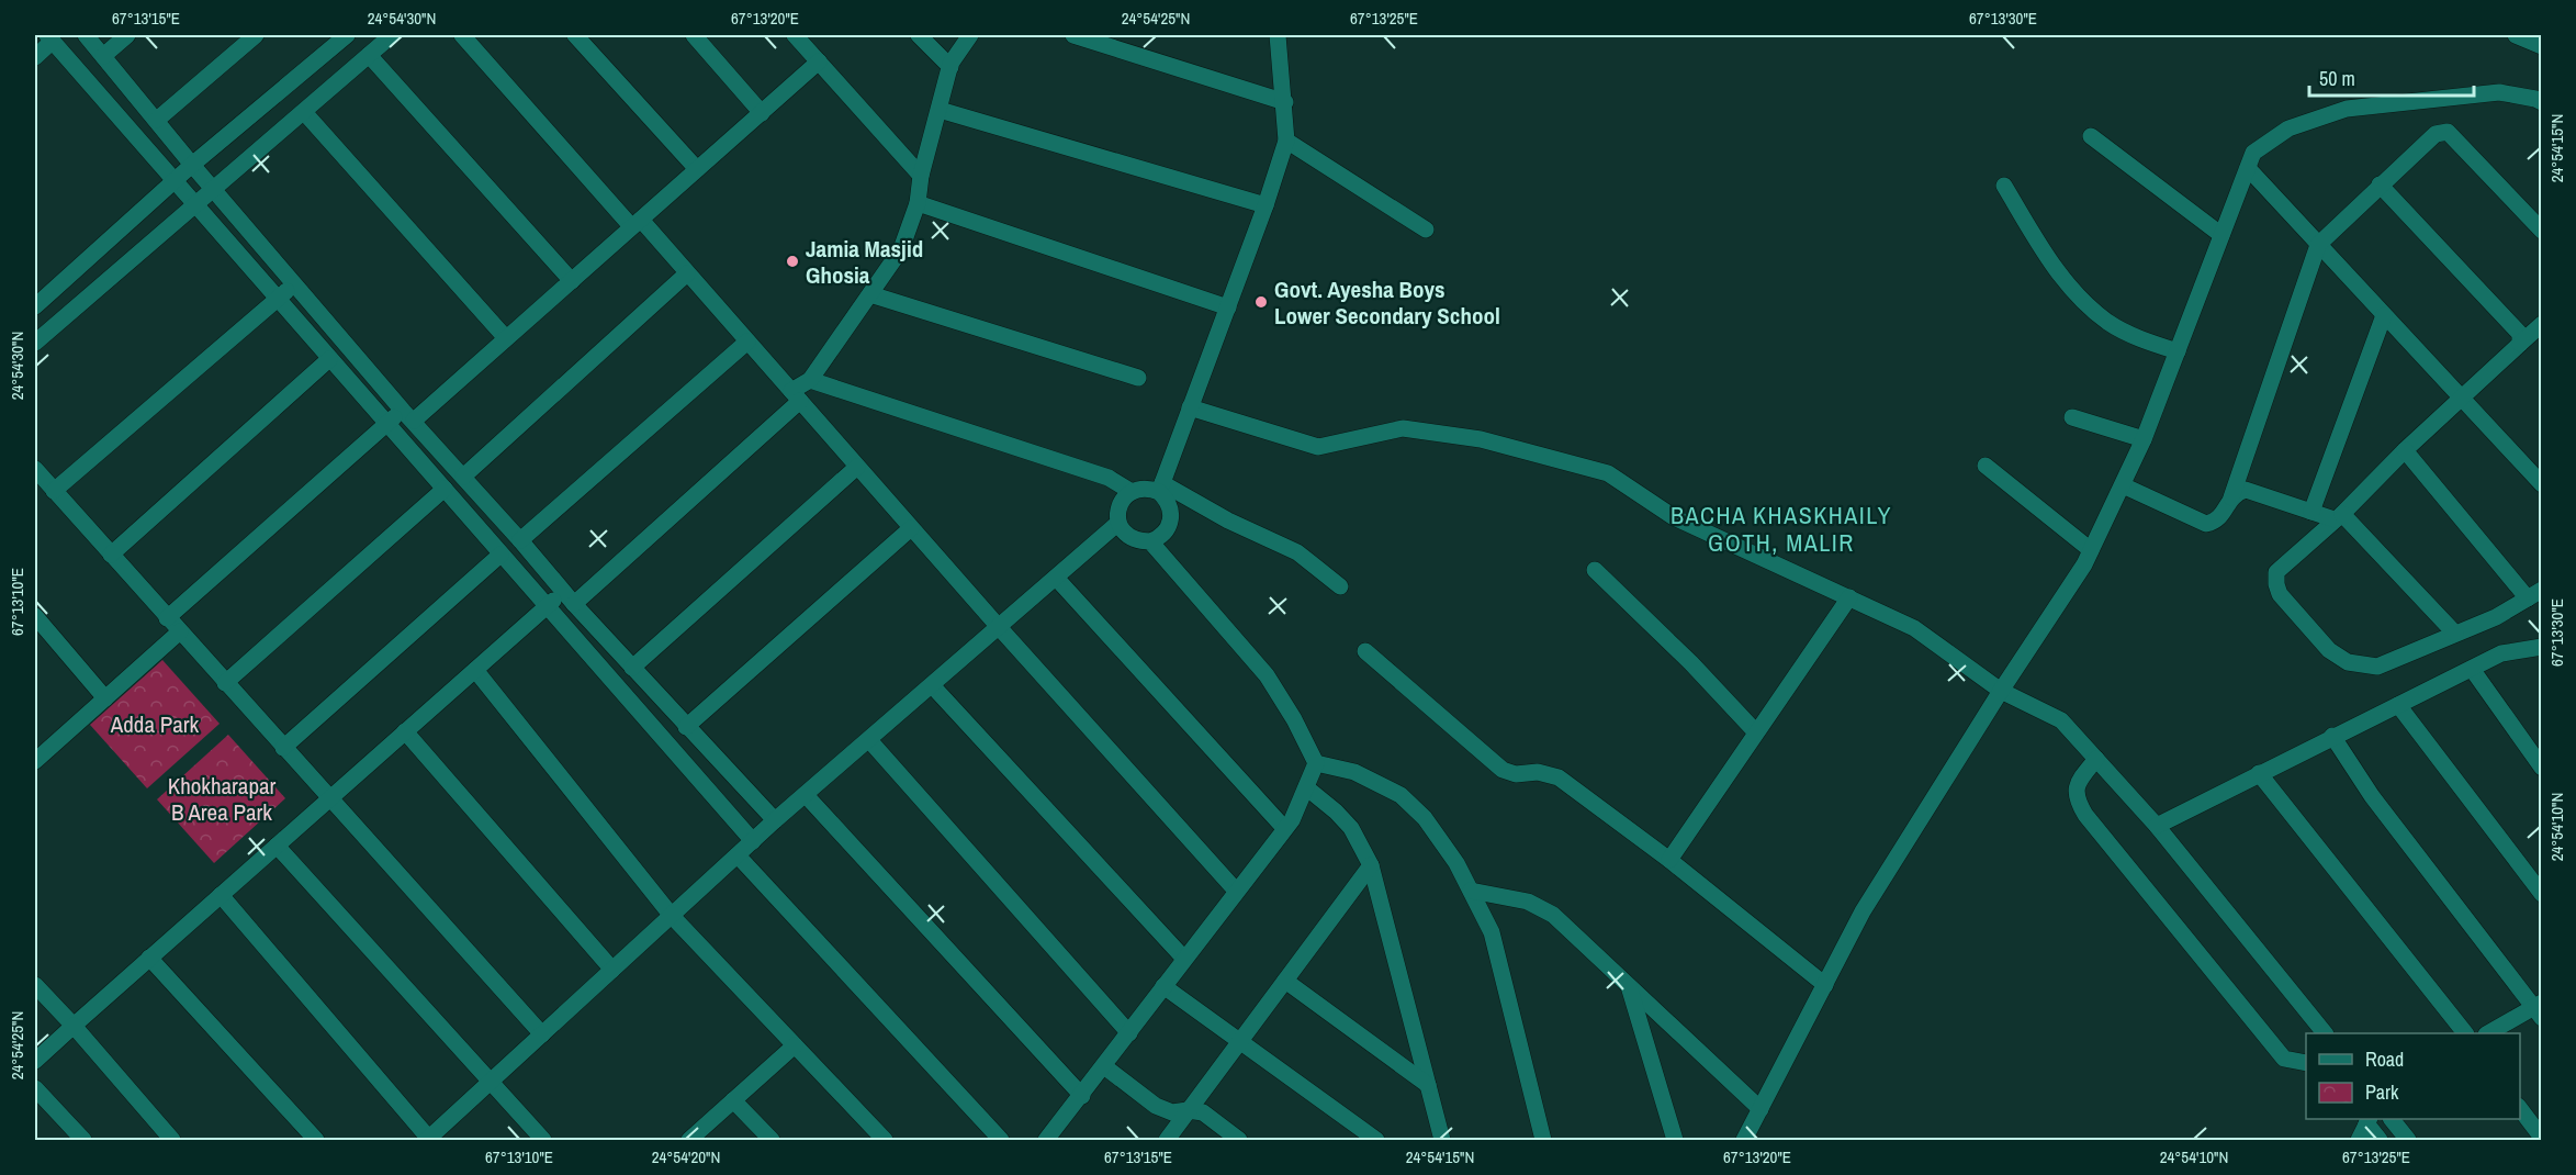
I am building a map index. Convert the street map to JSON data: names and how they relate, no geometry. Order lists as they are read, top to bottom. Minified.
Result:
{"districts":["BACHA KHASKHAILY GOTH, MALIR"],"parks":["Adda Park","Khokharapar B Area Park"],"places":["Jamia Masjid Ghosia","Govt. Ayesha Boys Lower Secondary School"],"legend":["Road","Park"],"scale_bar":"50 m","coordinates":["67°13'15\"E","24°54'30\"N","67°13'20\"E","24°54'25\"N","67°13'25\"E","67°13'30\"E","24°54'15\"N","67°13'10\"E","24°54'10\"N","24°54'20\"N"]}
